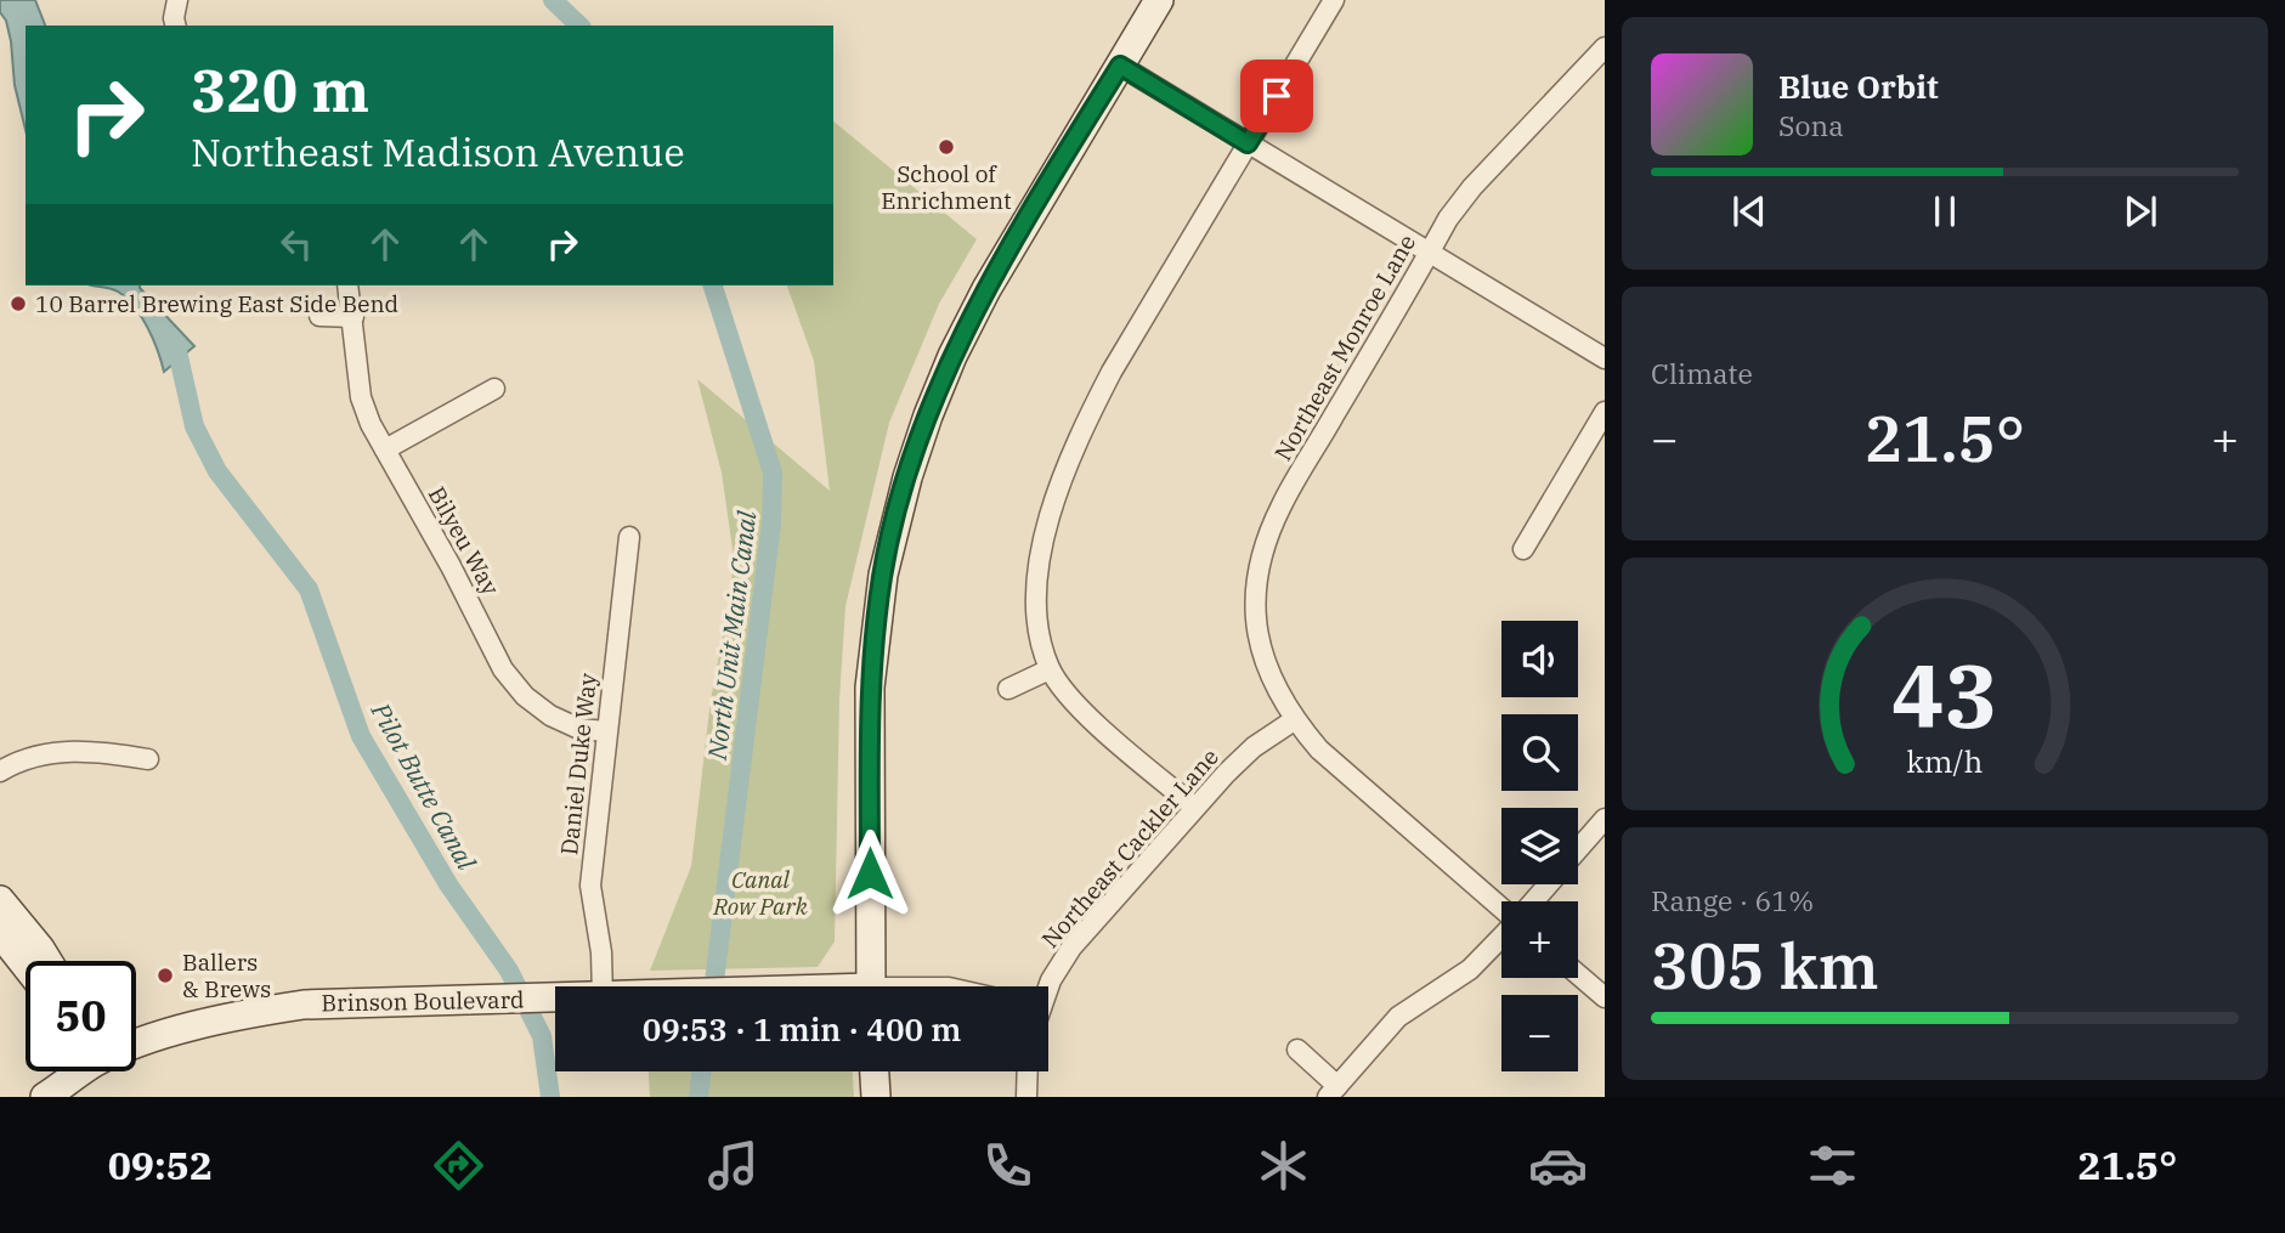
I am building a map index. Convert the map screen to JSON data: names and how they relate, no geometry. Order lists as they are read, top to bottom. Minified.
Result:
{"streets":{"main road":["Brinson Boulevard"],"street":["Northeast Monroe Lane","Bilyeu Way","Daniel Duke Way","Northeast Cackler Lane"]},"crossings":[["Northeast Monroe Lane","Northeast Cackler Lane"],["Bilyeu Way","Daniel Duke Way"]],"water":["North Unit Main Canal","Pilot Butte Canal"],"parks":["Canal Row Park"],"places":["School of Enrichment","10 Barrel Brewing East Side Bend","Ballers & Brews"],"page":{"turn":["320 m","Northeast Madison Avenue"],"song":["Blue Orbit","Sona"],"tile":["Climate",["Range · 61%","305 km"]],"heat":["−","21.5°","+"],"map_buttons":["+","−"],"limit":"50","trip":"09:53 · 1 min · 400 m","tabs":["09:52","21.5°"],"gauge":["43","km/h"]}}
